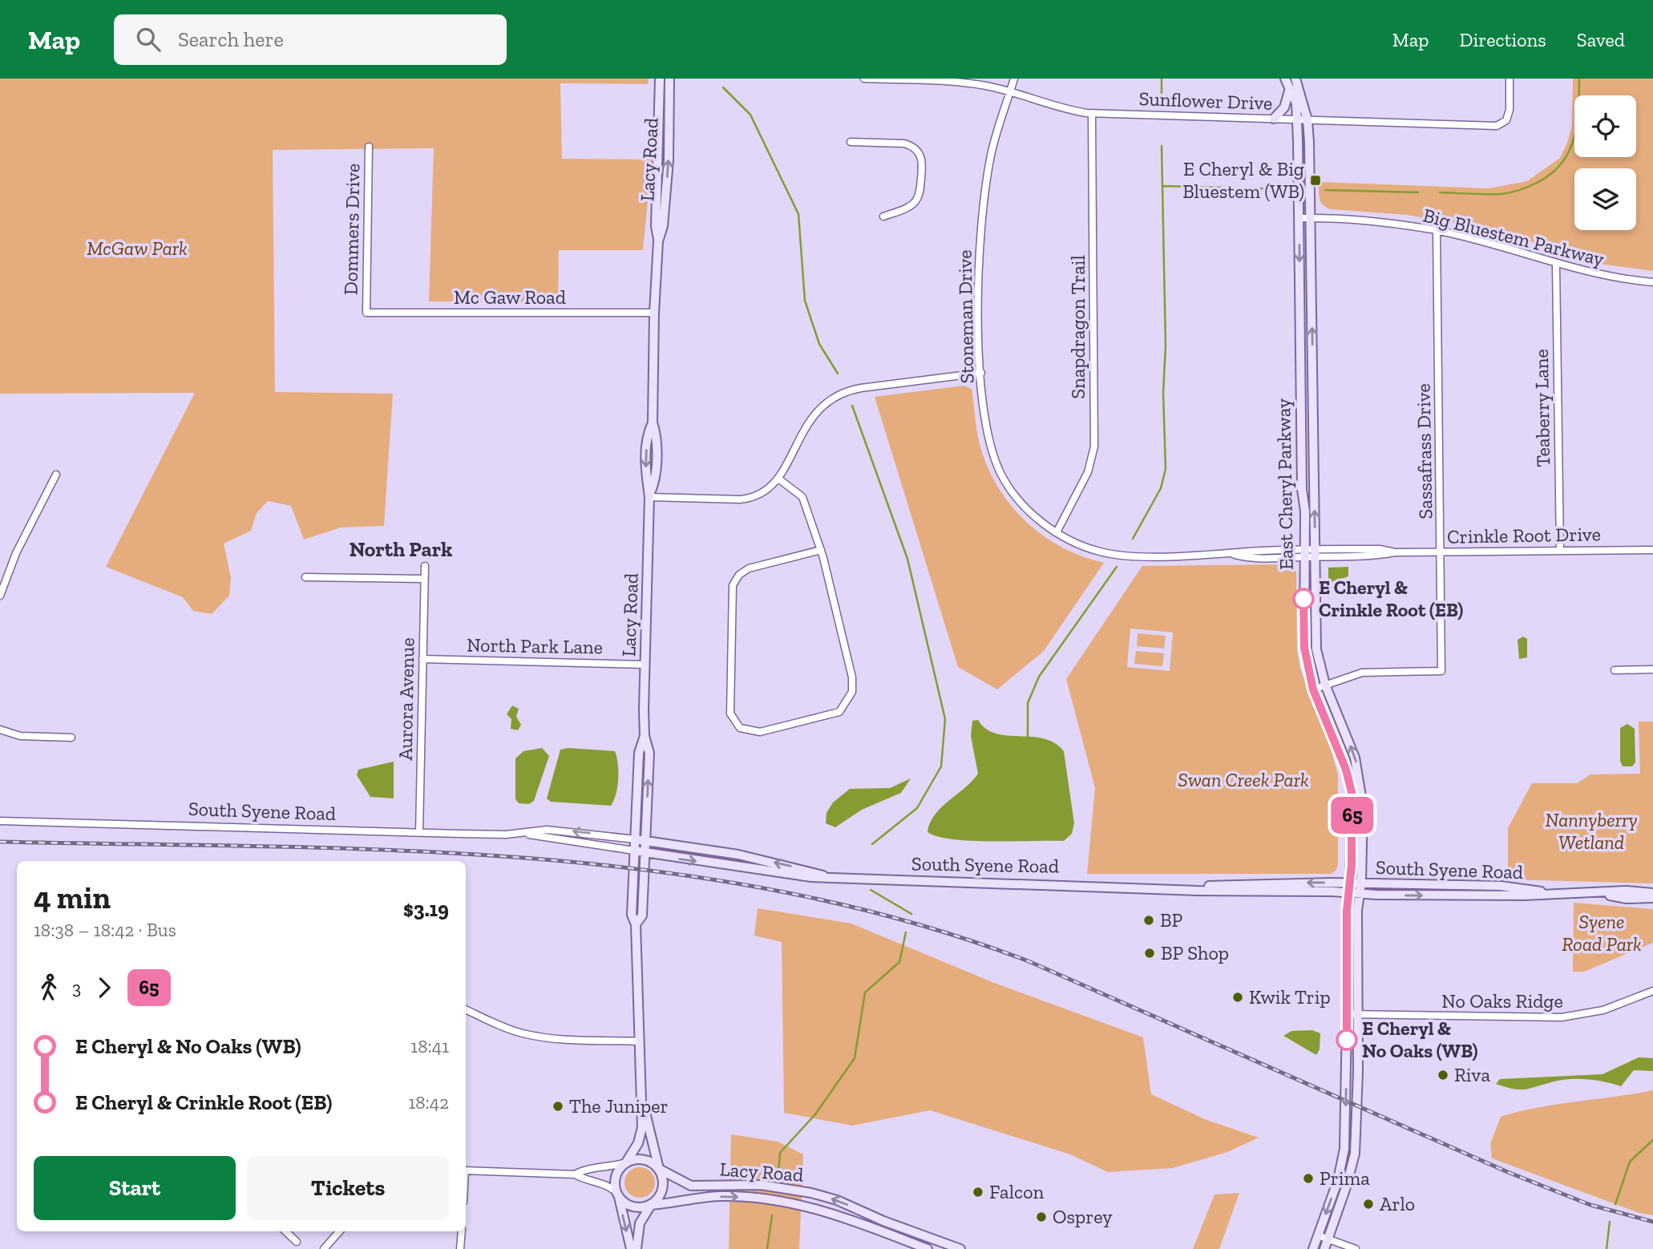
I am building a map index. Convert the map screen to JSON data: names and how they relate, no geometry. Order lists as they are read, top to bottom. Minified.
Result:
{"streets":{"street":["Sunflower Drive","Lacy Road","Dommers Drive","Big Bluestem Parkway","Mc Gaw Road","Stoneman Drive","Snapdragon Trail","Teaberry Lane","Sassafrass Drive","East Cheryl Parkway","Crinkle Root Drive","North Park Lane","Aurora Avenue","South Syene Road","No Oaks Ridge"]},"crossings":[["Sunflower Drive","Stoneman Drive"],["Sunflower Drive","Snapdragon Trail"],["Sunflower Drive","East Cheryl Parkway"],["Lacy Road","Mc Gaw Road"],["Lacy Road","North Park Lane"],["Lacy Road","South Syene Road"],["Dommers Drive","Mc Gaw Road"],["Big Bluestem Parkway","Teaberry Lane"],["Big Bluestem Parkway","Sassafrass Drive"],["Big Bluestem Parkway","East Cheryl Parkway"],["Stoneman Drive","Snapdragon Trail"],["Stoneman Drive","Crinkle Root Drive"],["Snapdragon Trail","Crinkle Root Drive"],["Teaberry Lane","Crinkle Root Drive"],["Sassafrass Drive","East Cheryl Parkway"],["Sassafrass Drive","Crinkle Root Drive"],["East Cheryl Parkway","Crinkle Root Drive"],["East Cheryl Parkway","South Syene Road"],["East Cheryl Parkway","No Oaks Ridge"],["North Park Lane","Aurora Avenue"],["Aurora Avenue","South Syene Road"]],"districts":["North Park"],"parks":["McGaw Park","Swan Creek Park","Nannyberry Wetland","Syene Road Park"],"places":{"transit":["E Cheryl & Big Bluestem (WB)"],"other":["E Cheryl & Crinkle Root (EB)","BP","BP Shop","Kwik Trip","E Cheryl & No Oaks (WB)","Riva","The Juniper","Prima","Falcon","Arlo","Osprey"]},"lines":["bus line 65"],"page":{"header":"Map","search":"Search here","nav":["Map","Directions","Saved"],"on_map":"65","heading":["4 min","18:38 – 18:42 · Bus","$3.19"],"legs":["3","65"],"list":[{"name":"E Cheryl & No Oaks (WB)","value":"18:41"},{"name":"E Cheryl & Crinkle Root (EB)","value":"18:42"}],"buttons":["Start","Tickets"]}}
